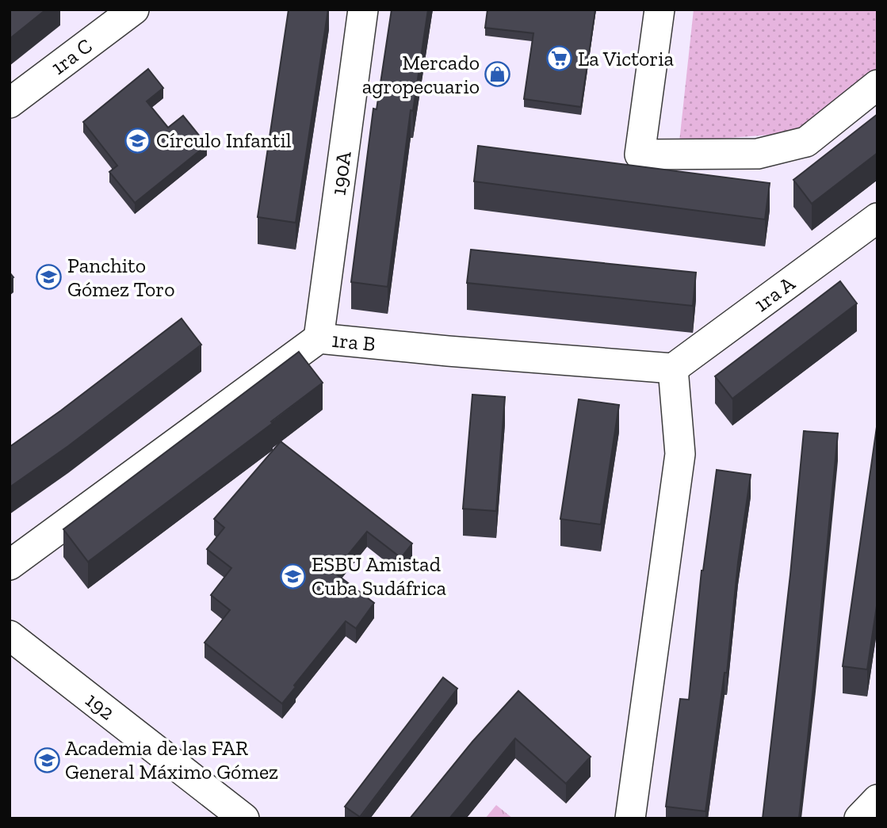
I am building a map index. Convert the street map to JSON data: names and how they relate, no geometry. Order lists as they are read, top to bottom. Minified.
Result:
{"streets":{"street":["1ra C","190A","1ra A","1ra B","192"]},"crossings":[["190A","1ra B"],["1ra A","1ra B"]],"places":{"supermarket":["La Victoria"],"shop":["Mercado agropecuario"],"school or university":["Círculo Infantil","Panchito Gómez Toro","ESBU Amistad Cuba Sudáfrica","Academia de las FAR General Máximo Gómez"]}}
